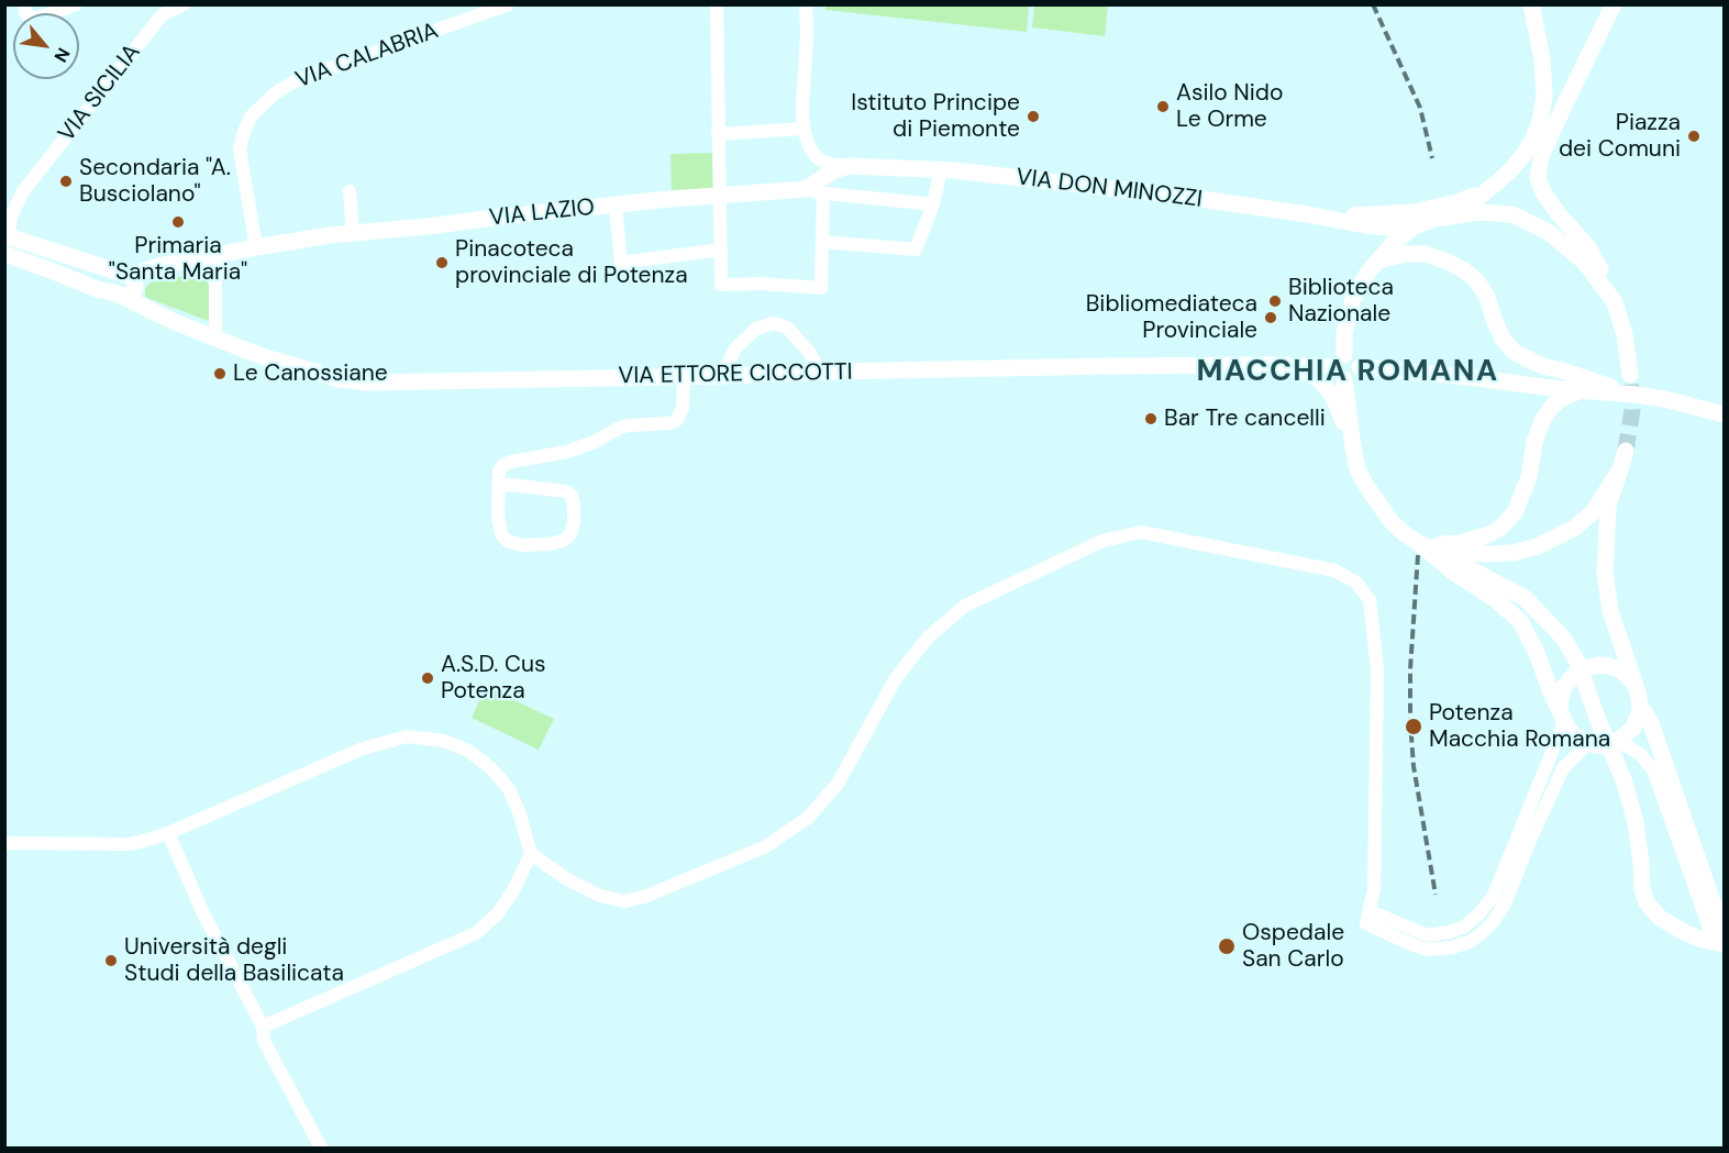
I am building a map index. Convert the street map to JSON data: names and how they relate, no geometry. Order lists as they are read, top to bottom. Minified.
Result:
{"streets":{"main road":["VIA DON MINOZZI","VIA LAZIO","VIA ETTORE CICCOTTI"],"street":["VIA CALABRIA","VIA SICILIA"]},"crossings":[["VIA CALABRIA","VIA LAZIO"],["VIA DON MINOZZI","VIA LAZIO"],["VIA LAZIO","VIA ETTORE CICCOTTI"]],"districts":["MACCHIA ROMANA"],"places":["Asilo Nido Le Orme","Istituto Principe di Piemonte","Piazza dei Comuni","Secondaria \"A. Busciolano\"","Primaria \"Santa Maria\"","Pinacoteca provinciale di Potenza","Biblioteca Nazionale","Bibliomediateca Provinciale","Le Canossiane","Bar Tre cancelli","A.S.D. Cus Potenza","Potenza Macchia Romana","Ospedale San Carlo","Università degli Studi della Basilicata"],"north":"bottom right"}
